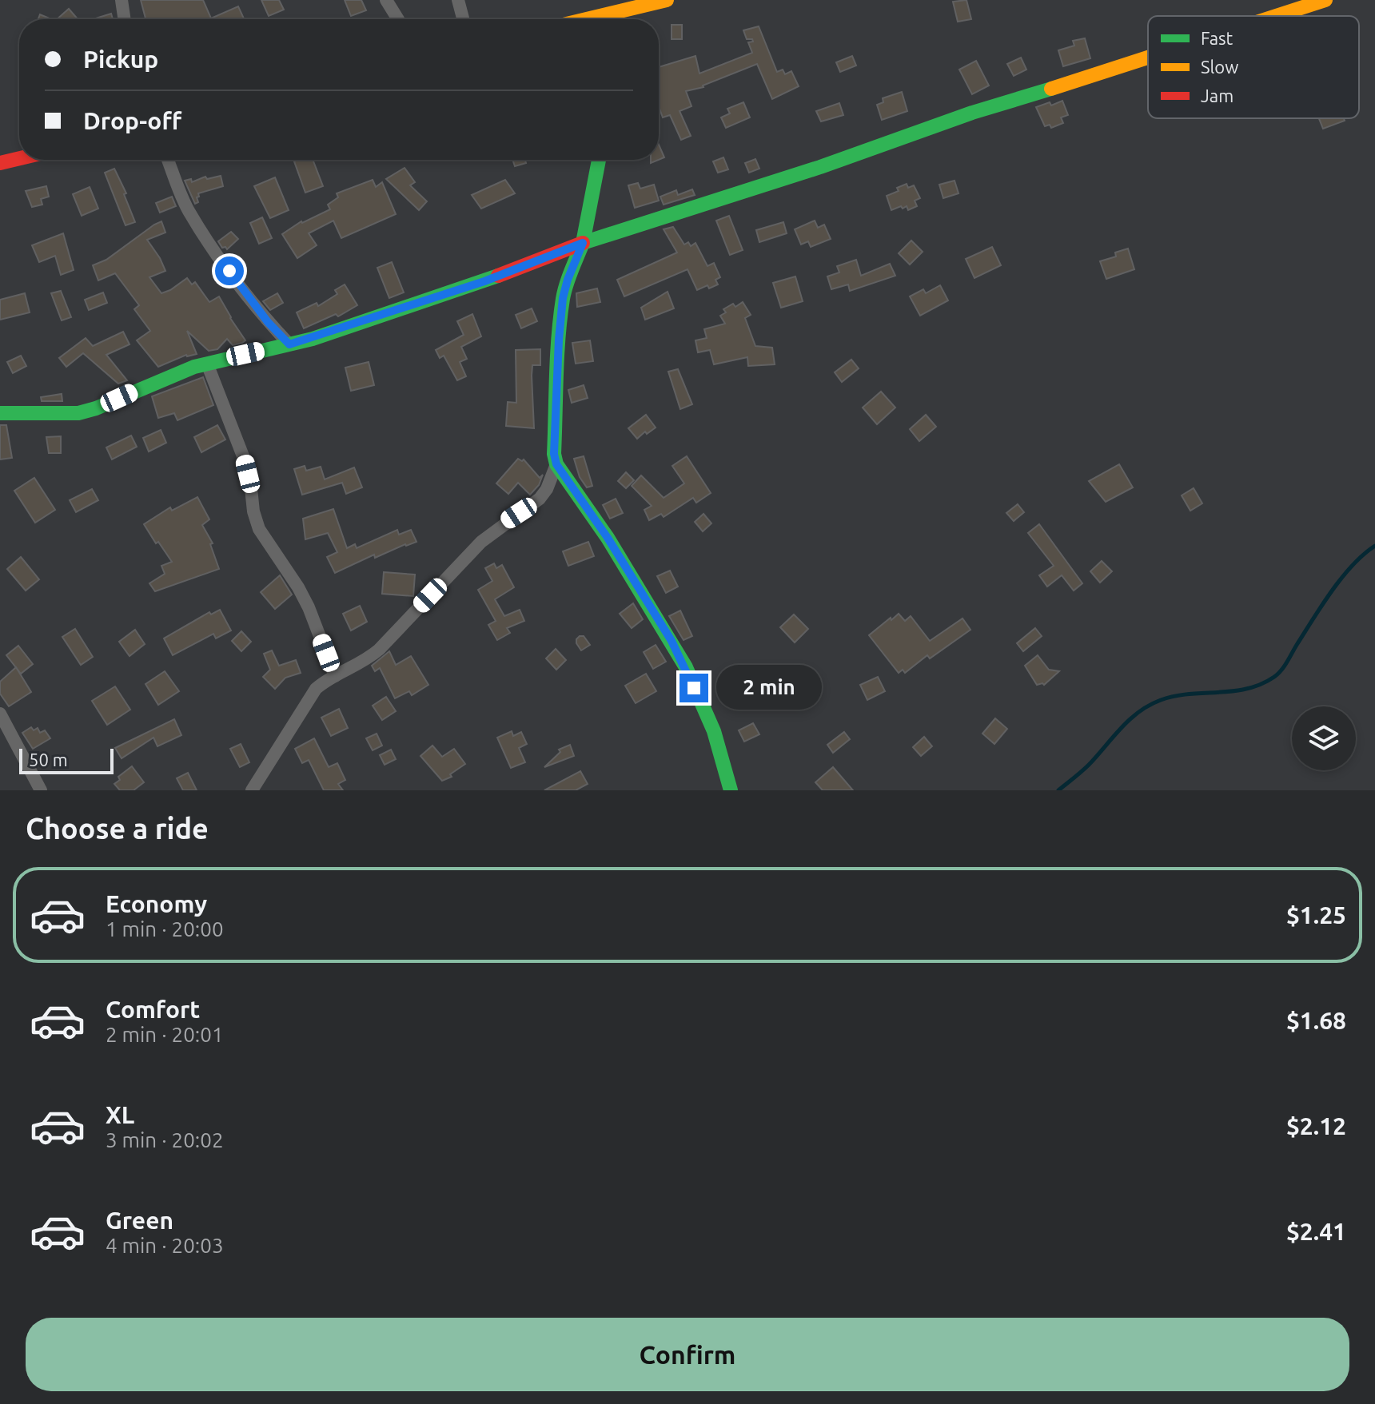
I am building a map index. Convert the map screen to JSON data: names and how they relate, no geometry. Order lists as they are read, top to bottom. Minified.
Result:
{"legend":["Fast","Slow","Jam"],"scale_bar":"50 m","page":{"banner":["Pickup","Drop-off"],"bubble":"2 min","scale":"50 m","heading":"Choose a ride","list":[{"name":"Economy","note":"1 min · 20:00","value":"$1.25"},{"name":"Comfort","note":"2 min · 20:01","value":"$1.68"},{"name":"XL","note":"3 min · 20:02","value":"$2.12"},{"name":"Green","note":"4 min · 20:03","value":"$2.41"}],"buttons":"Confirm"}}
